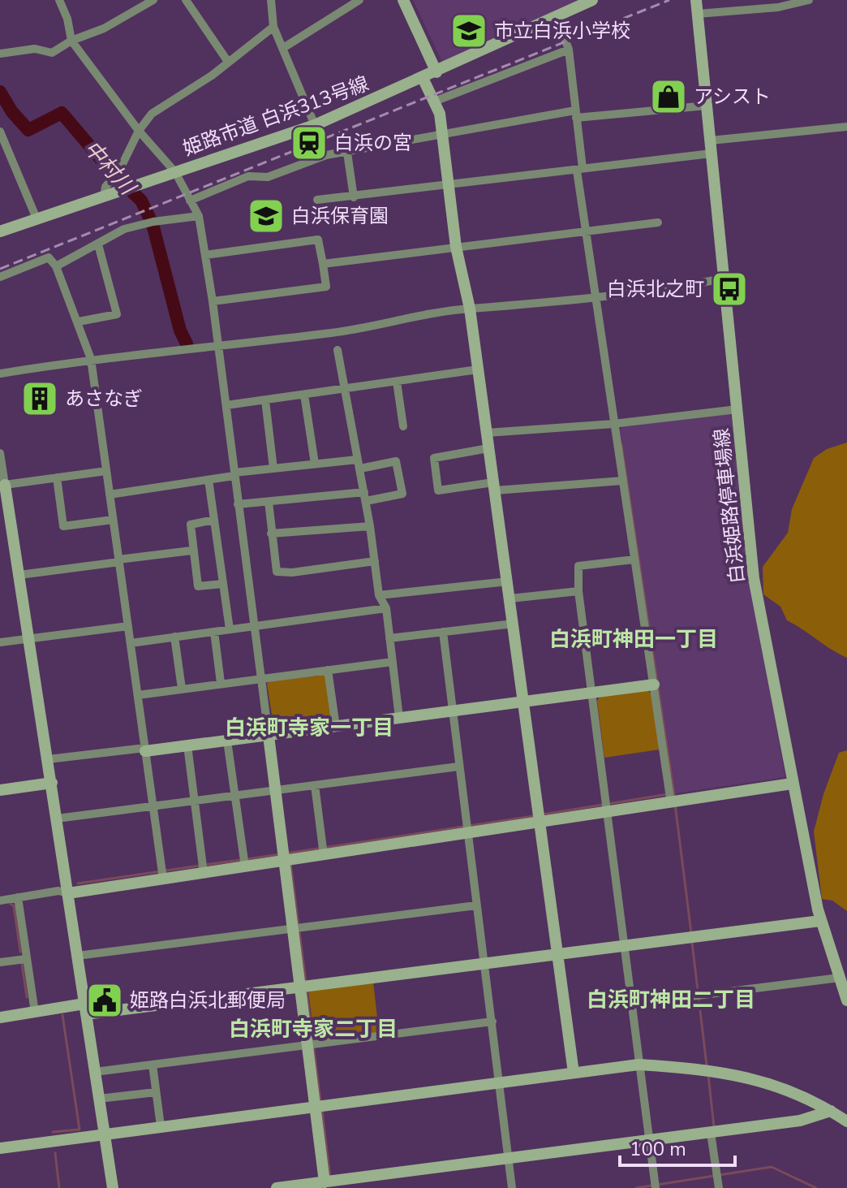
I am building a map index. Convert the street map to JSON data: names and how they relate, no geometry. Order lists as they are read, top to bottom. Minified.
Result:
{"streets":{"street":["姫路市道 白浜313号線","白浜姫路停車場線"]},"districts":["白浜町神田一丁目","白浜町寺家一丁目","白浜町神田二丁目","白浜町寺家二丁目"],"water":["中村川"],"places":{"school or university":["市立白浜小学校","白浜保育園"],"shop":["アシスト"],"station":["白浜の宮"],"bus stop":["白浜北之町"],"building":["あさなぎ"],"public building":["姫路白浜北郵便局"]},"scale_bar":"100 m"}
